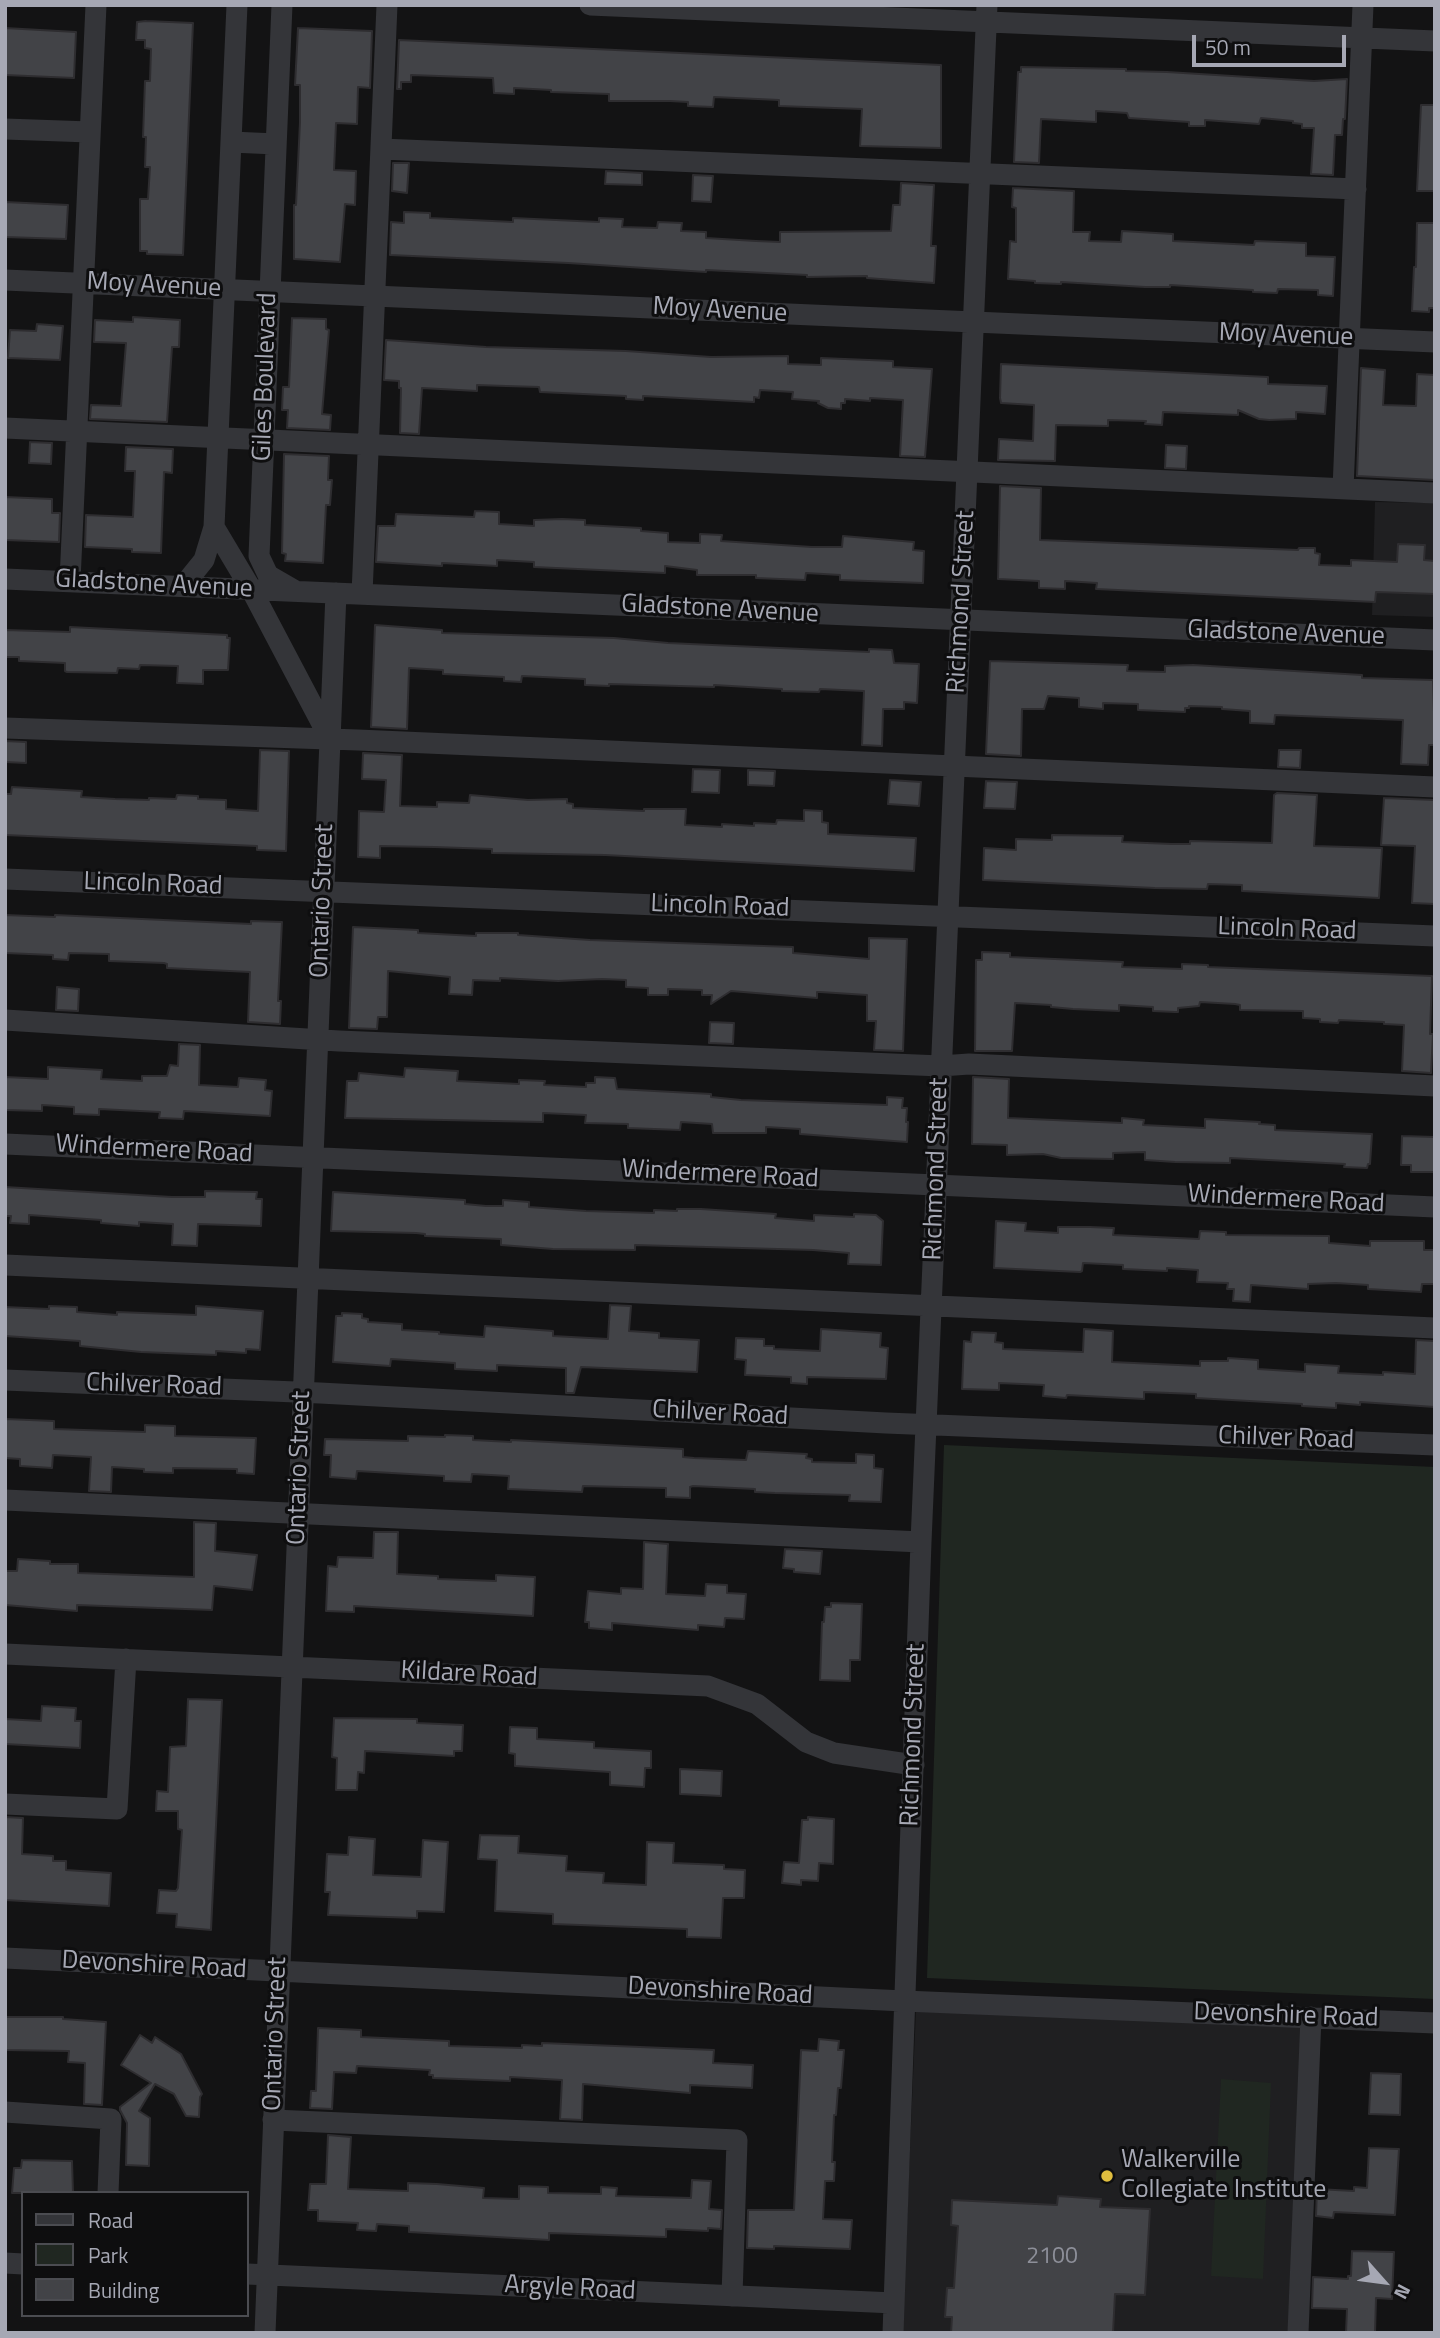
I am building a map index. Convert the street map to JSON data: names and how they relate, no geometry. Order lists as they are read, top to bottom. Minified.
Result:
{"streets":{"street":["Moy Avenue","Giles Boulevard","Gladstone Avenue","Richmond Street","Lincoln Road","Ontario Street","Windermere Road","Chilver Road","Kildare Road","Devonshire Road","Argyle Road"]},"crossings":[["Moy Avenue","Giles Boulevard"],["Moy Avenue","Richmond Street"],["Giles Boulevard","Gladstone Avenue"],["Gladstone Avenue","Richmond Street"],["Richmond Street","Lincoln Road"],["Richmond Street","Windermere Road"],["Richmond Street","Chilver Road"],["Richmond Street","Kildare Road"],["Richmond Street","Devonshire Road"],["Richmond Street","Argyle Road"],["Lincoln Road","Ontario Street"],["Ontario Street","Windermere Road"],["Ontario Street","Chilver Road"],["Ontario Street","Kildare Road"],["Ontario Street","Devonshire Road"],["Ontario Street","Argyle Road"]],"places":["Walkerville Collegiate Institute"],"house_numbers":["2100"],"legend":["Road","Park","Building"],"scale_bar":"50 m","north":"bottom right"}
